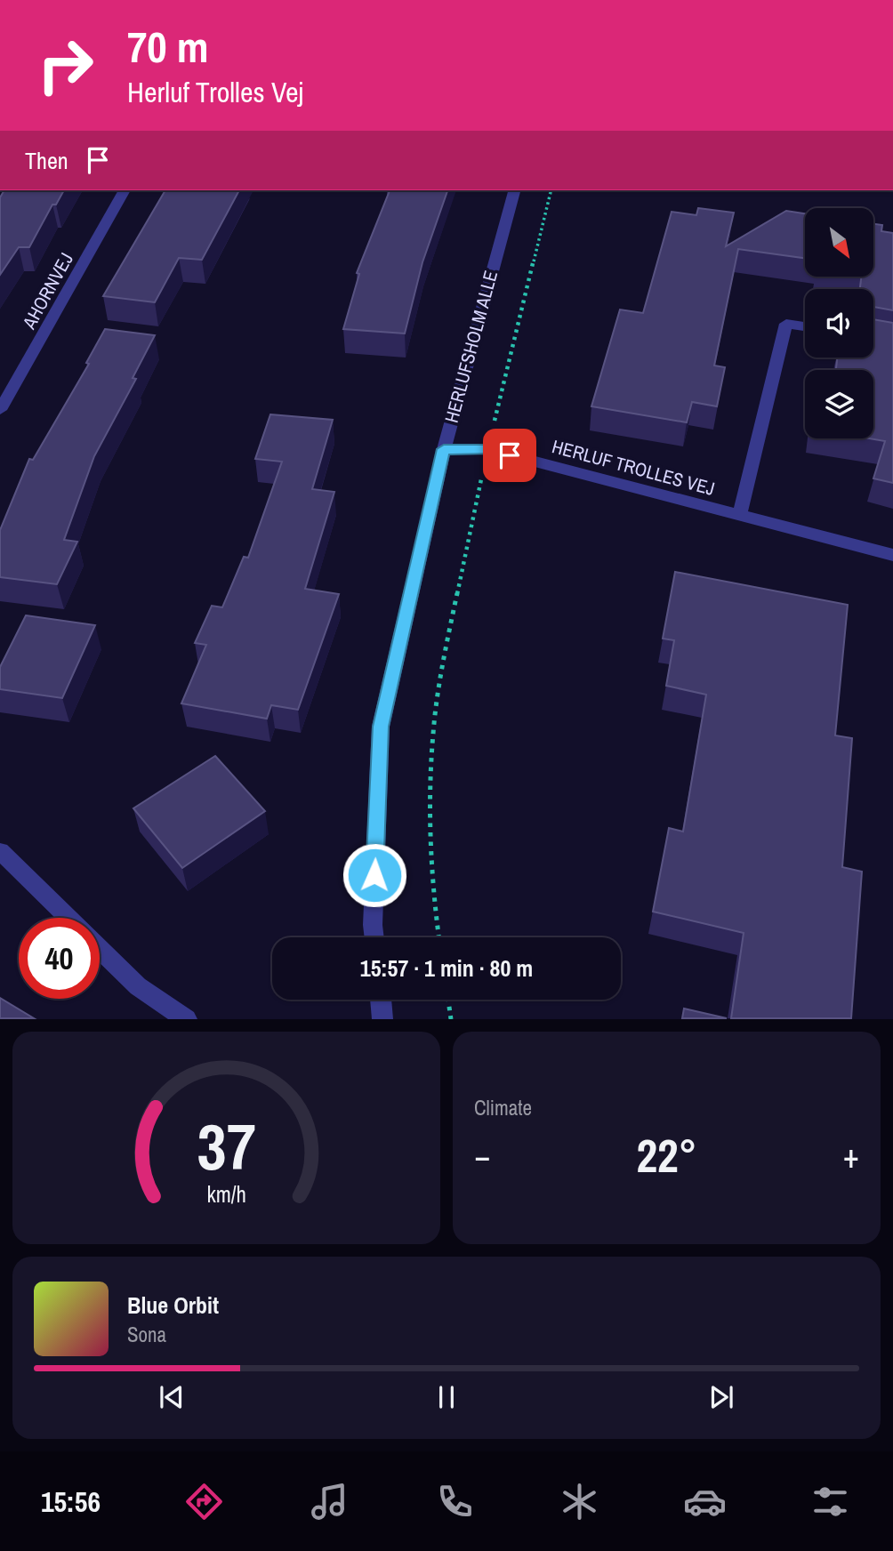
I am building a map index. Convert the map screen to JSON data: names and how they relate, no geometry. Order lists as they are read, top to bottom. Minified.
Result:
{"streets":{"street":["AHORNVEJ","HERLUFSHOLM ALLE","HERLUF TROLLES VEJ"]},"crossings":[["HERLUFSHOLM ALLE","HERLUF TROLLES VEJ"]],"north":"bottom right","page":{"turn":["70 m","Herluf Trolles Vej"],"then":"Then","limit":"40","trip":"15:57 · 1 min · 80 m","tile":"Climate","heat":["−","22°","+"],"song":["Blue Orbit","Sona"],"tabs":"15:56","gauge":["37","km/h"]}}
